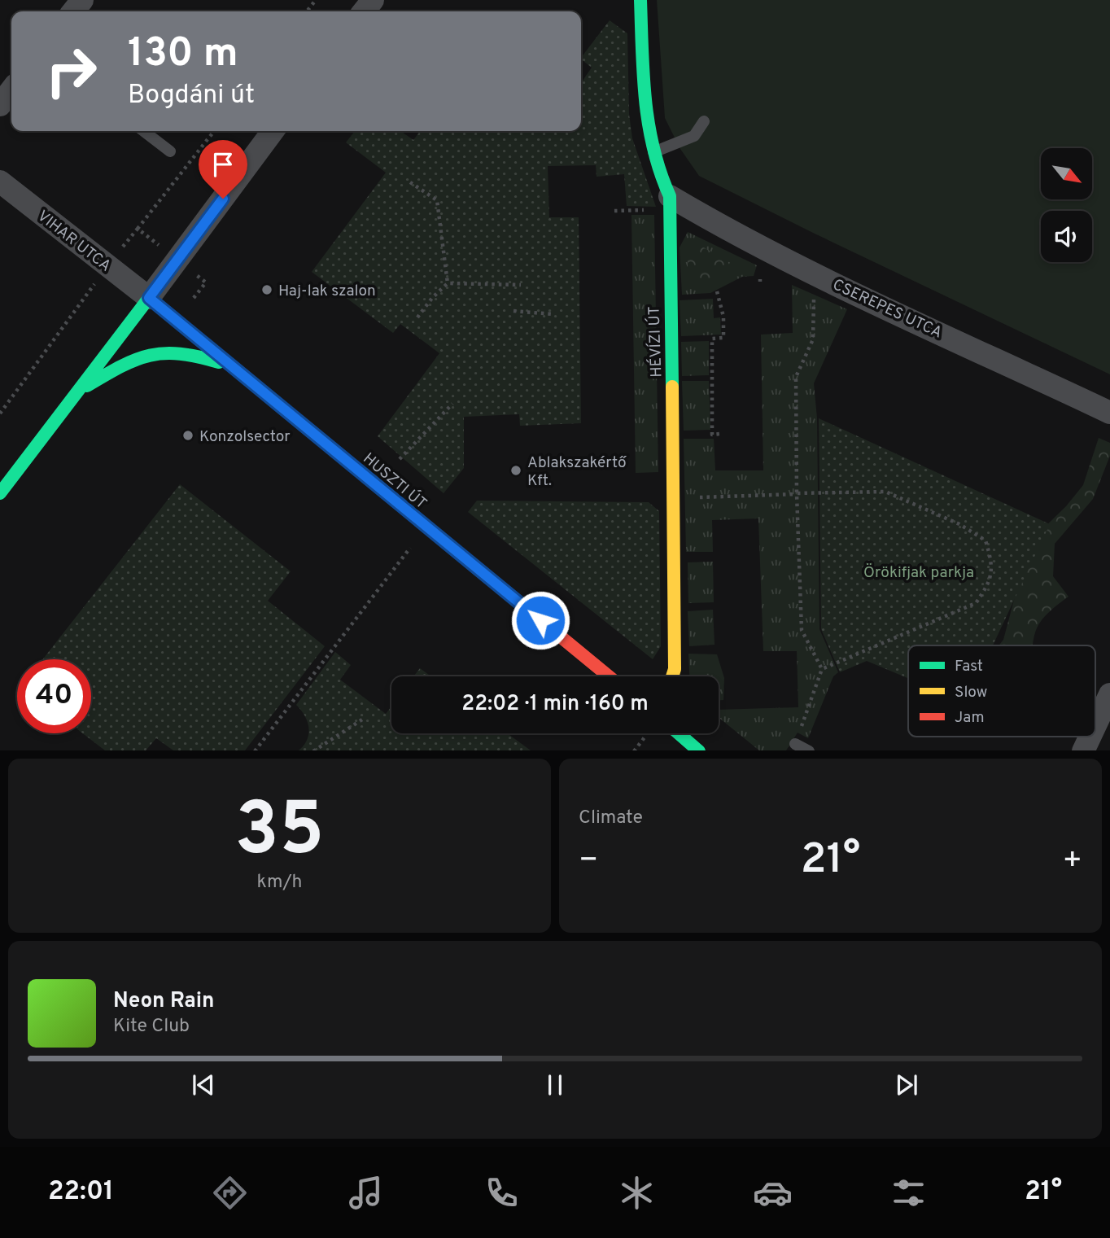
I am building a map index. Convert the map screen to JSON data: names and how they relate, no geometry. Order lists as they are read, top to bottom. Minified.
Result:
{"streets":{"street":["VIHAR UTCA","CSEREPES UTCA","HÉVÍZI ÚT","HUSZTI ÚT"]},"crossings":[["VIHAR UTCA","HUSZTI ÚT"],["CSEREPES UTCA","HÉVÍZI ÚT"]],"parks":["Örökifjak parkja"],"places":["Haj-lak szalon","Konzolsector","Ablakszakértő Kft."],"legend":["Fast","Slow","Jam"],"north":"bottom right","page":{"turn":["130 m","Bogdáni út"],"limit":"40","trip":"22:02 · 1 min · 160 m","tile":[["35","km/h"],"Climate"],"heat":["−","21°","+"],"song":["Neon Rain","Kite Club"],"tabs":["22:01","21°"]}}
